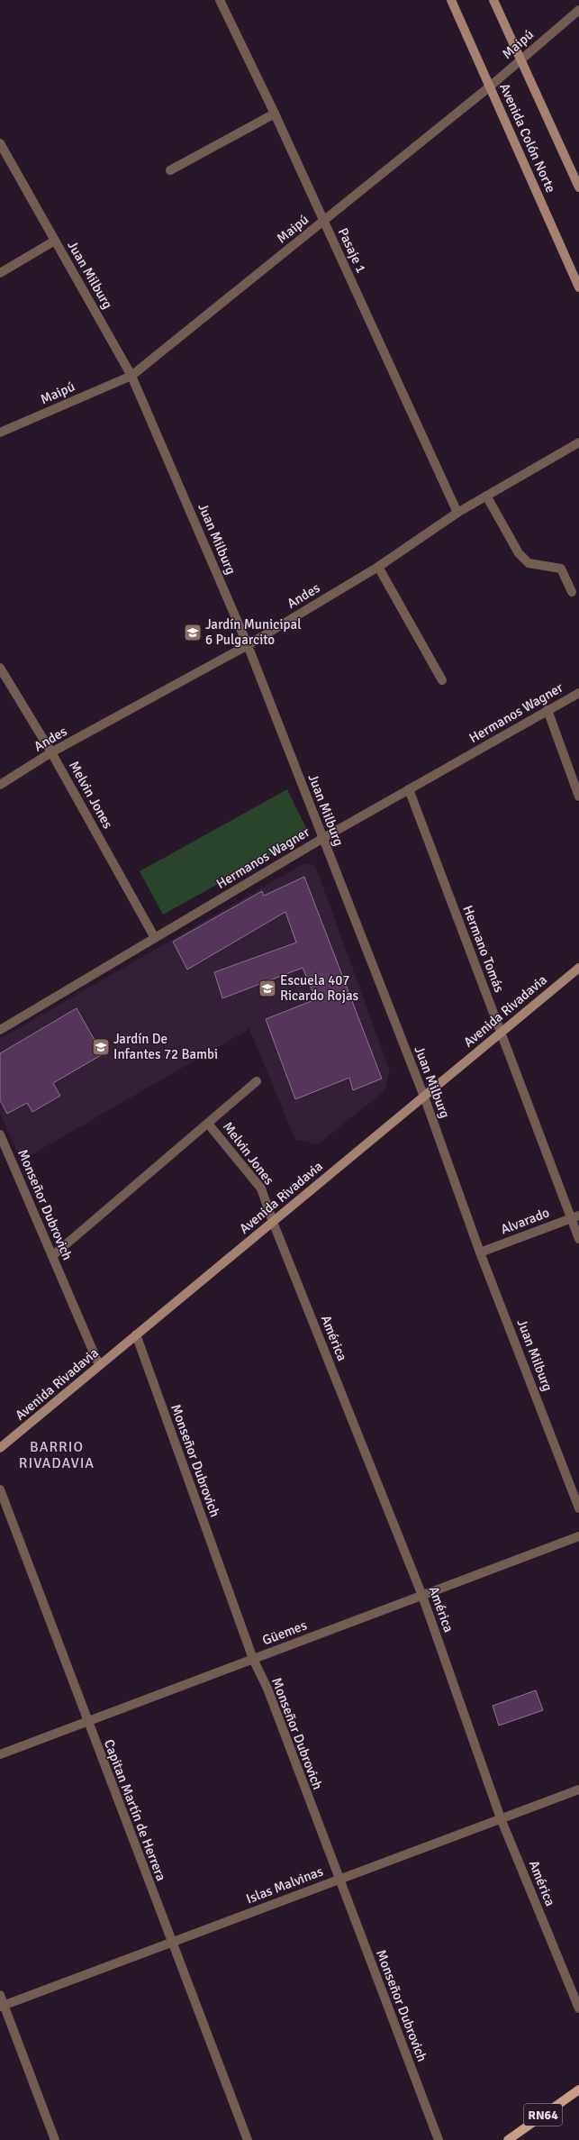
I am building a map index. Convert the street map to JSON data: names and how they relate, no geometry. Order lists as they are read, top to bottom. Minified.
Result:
{"streets":{"main road":["Avenida Colón Norte","Avenida Rivadavia","RN64"],"street":["Maipú","Pasaje 1","Juan Milburg","Andes","Hermanos Wagner","Melvin Jones","Hermano Tomás","Monseñor Dubrovich","Alvarado","América","Güemes","Capitan Martín de Herrera","Islas Malvinas"]},"crossings":[["Maipú","Avenida Colón Norte"],["Maipú","Pasaje 1"],["Maipú","Juan Milburg"],["Pasaje 1","Andes"],["Juan Milburg","Andes"],["Juan Milburg","Hermanos Wagner"],["Juan Milburg","Avenida Rivadavia"],["Juan Milburg","Alvarado"],["Andes","Melvin Jones"],["Hermanos Wagner","Melvin Jones"],["Hermanos Wagner","Hermano Tomás"],["Melvin Jones","Avenida Rivadavia"],["Melvin Jones","América"],["Hermano Tomás","Avenida Rivadavia"],["Hermano Tomás","Alvarado"],["Avenida Rivadavia","Monseñor Dubrovich"],["Avenida Rivadavia","América"],["Monseñor Dubrovich","Güemes"],["Monseñor Dubrovich","Islas Malvinas"],["América","Güemes"],["América","Islas Malvinas"],["Güemes","Capitan Martín de Herrera"],["Capitan Martín de Herrera","Islas Malvinas"]],"districts":["BARRIO RIVADAVIA"],"places":{"school or university":["Jardín Municipal 6 Pulgarcito","Escuela 407 Ricardo Rojas","Jardín De Infantes 72 Bambi"]}}
